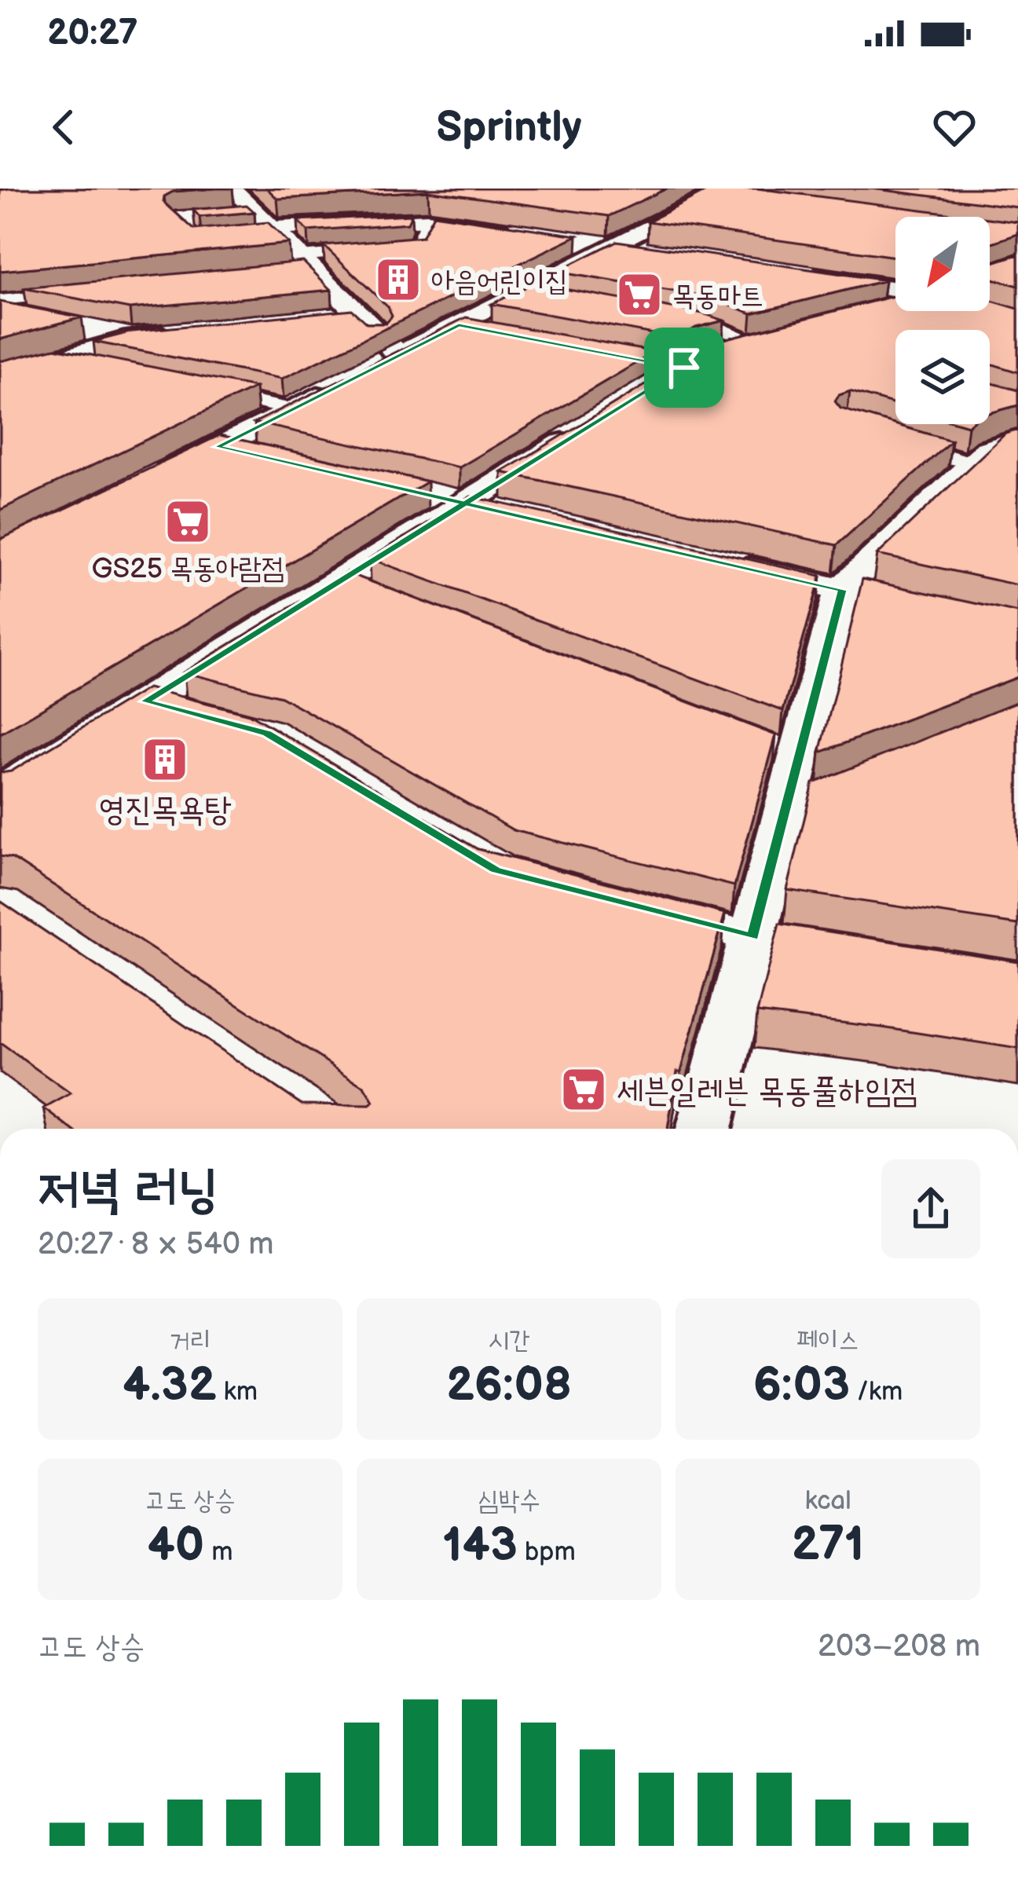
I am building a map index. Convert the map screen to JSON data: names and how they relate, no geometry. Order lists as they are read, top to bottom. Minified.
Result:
{"places":{"building":["아음어린이집","영진목욕탕"],"supermarket":["목동마트","GS25 목동아람점","세븐일레븐 목동풀하임점"]},"north":"bottom left","page":{"status":"20:27","header":"Sprintly","heading":["저녁 러닝","20:27 · 8 × 540 m"],"stats":[["거리","4.32 km"],["시간","26:08"],["페이스","6:03 /km"],["고도 상승","40 m"],["심박수","143 bpm"],["kcal","271"]],"chart":["고도 상승","203–208 m"]}}
